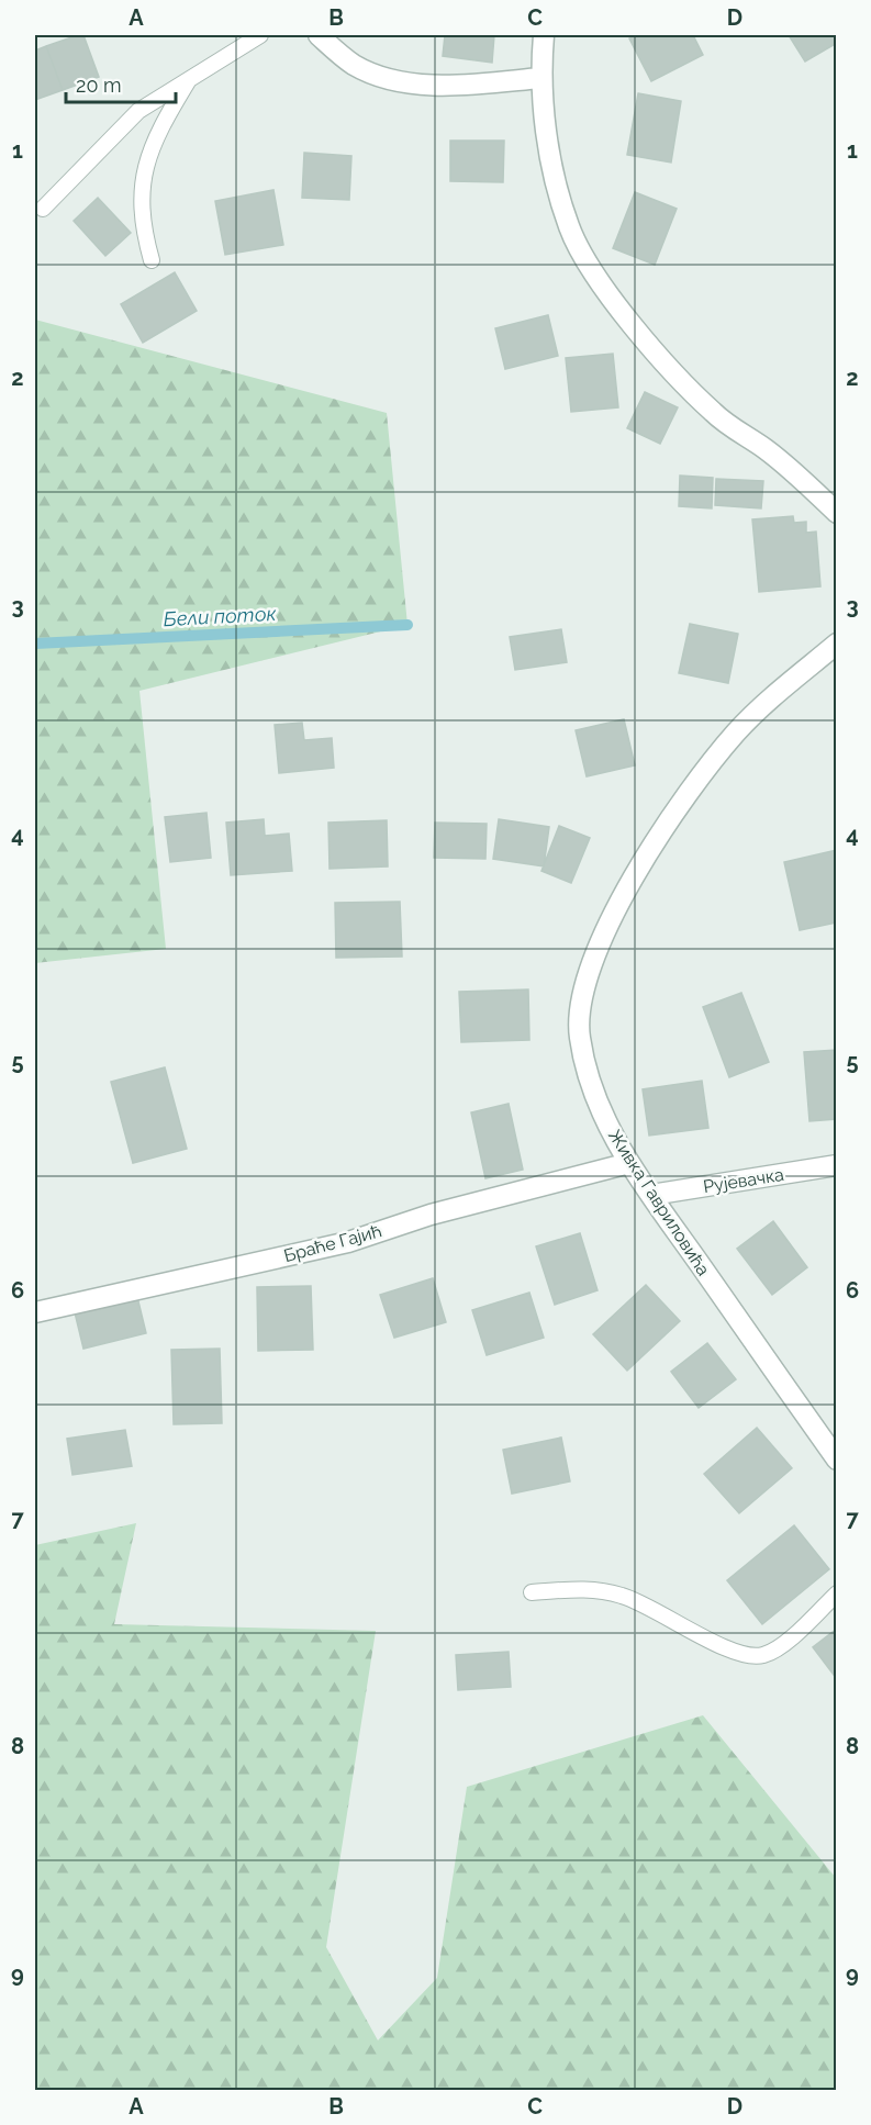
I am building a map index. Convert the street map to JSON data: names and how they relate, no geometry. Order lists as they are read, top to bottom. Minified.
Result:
{"streets":{"street":["Рујевачка","Живка Гавриловића","Браће Гајић"]},"crossings":[["Рујевачка","Живка Гавриловића"],["Живка Гавриловића","Браће Гајић"]],"water":["Бели поток"],"scale_bar":"20 m","grid":{"columns":["A","B","C","D"],"rows":["1","2","3","4","5","6","7","8","9"]}}
